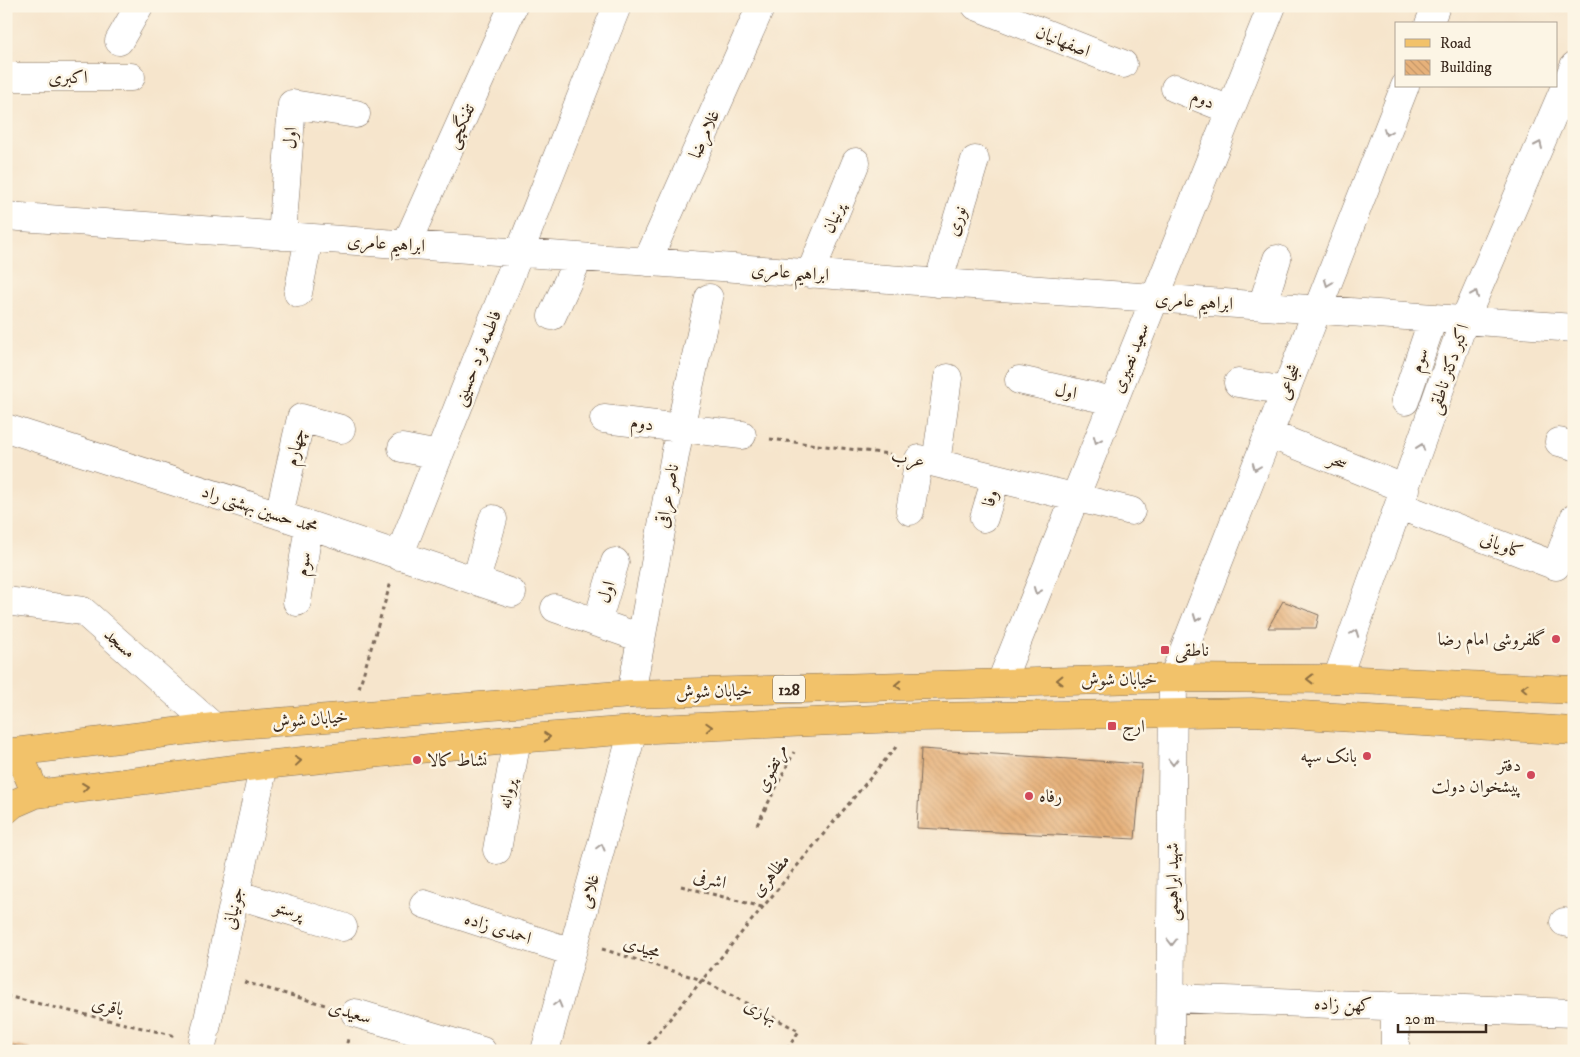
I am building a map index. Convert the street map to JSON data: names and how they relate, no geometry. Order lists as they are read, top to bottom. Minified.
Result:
{"streets":{"main road":["خیابان شوش","128"],"street":["اصفهانیان","اکبری","دوم","تفنگچی","غلامرضا","اول","پرنیان","نوری","ابراهیم عامری","فاطمه فرد حسینی","سعید نصیری","سوم","اکبر دکتر ناطقی","شجاعی","چهارم","عرب","سحر","ناصر عراقی","وفا","محمد حسین بهشتی راد","کاویانی","مسجد","پروانه","شهید ابراهیمی","غلامی","جونیانی","پرستو","احمدی زاده","کهن زاده","سعیدی"],"path":["مرتضوی","مظاهری","اشرفی","مجیدی","باقری","بهاری"]},"crossings":[["دوم","سعید نصیری"],["دوم","ناصر عراقی"],["تفنگچی","ابراهیم عامری"],["غلامرضا","ابراهیم عامری"],["اول","ابراهیم عامری"],["اول","سعید نصیری"],["پرنیان","ابراهیم عامری"],["نوری","ابراهیم عامری"],["ابراهیم عامری","فاطمه فرد حسینی"],["ابراهیم عامری","سعید نصیری"],["ابراهیم عامری","سوم"],["ابراهیم عامری","اکبر دکتر ناطقی"],["ابراهیم عامری","شجاعی"],["فاطمه فرد حسینی","محمد حسین بهشتی راد"],["سعید نصیری","عرب"],["سعید نصیری","خیابان شوش"],["سوم","محمد حسین بهشتی راد"],["اکبر دکتر ناطقی","سحر"],["اکبر دکتر ناطقی","کاویانی"],["اکبر دکتر ناطقی","خیابان شوش"],["شجاعی","سحر"],["شجاعی","خیابان شوش"],["شجاعی","شهید ابراهیمی"],["چهارم","محمد حسین بهشتی راد"],["عرب","وفا"],["سحر","کاویانی"],["ناصر عراقی","خیابان شوش"],["مسجد","خیابان شوش"],["خیابان شوش","مرتضوی"],["خیابان شوش","پروانه"],["خیابان شوش","مظاهری"],["خیابان شوش","شهید ابراهیمی"],["خیابان شوش","غلامی"],["خیابان شوش","جونیانی"],["مظاهری","اشرفی"],["مظاهری","مجیدی"],["مظاهری","بهاری"],["شهید ابراهیمی","کهن زاده"],["غلامی","احمدی زاده"],["غلامی","مجیدی"],["جونیانی","پرستو"],["جونیانی","باقری"],["جونیانی","سعیدی"],["احمدی زاده","مجیدی"],["مجیدی","بهاری"]],"one_way":["اکبر دکتر ناطقی","شجاعی","شهید ابراهیمی","غلامی"],"places":{"other":["گلفروشی امام رضا","بانک سپه","نشاط کالا","دفتر پیشخوان دولت","رفاه"],"transit":["ناطقی","ارج"]},"legend":["Road","Building"],"scale_bar":"20 m"}
